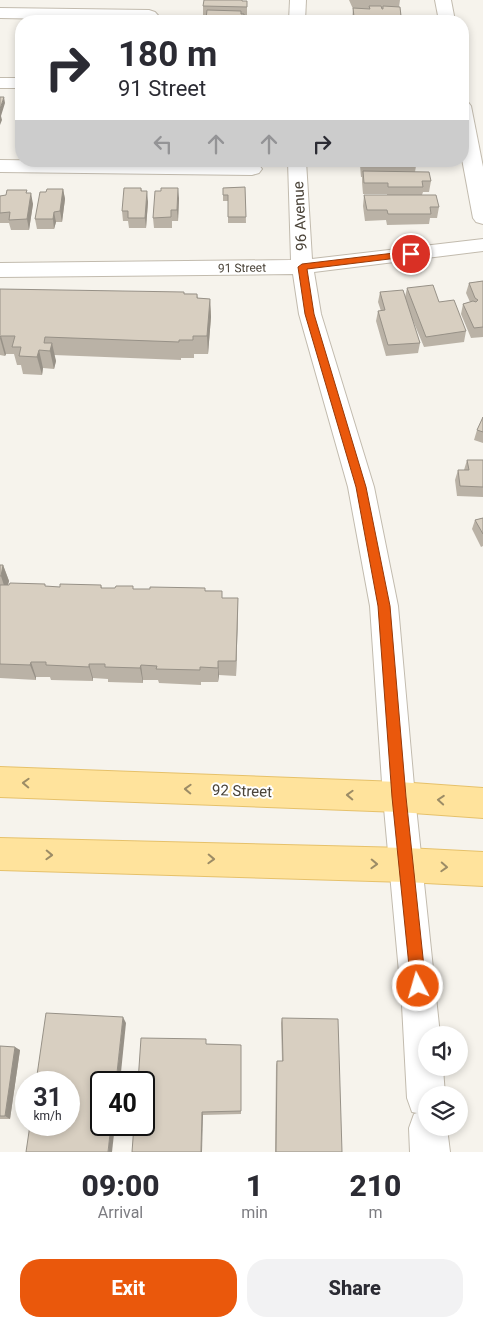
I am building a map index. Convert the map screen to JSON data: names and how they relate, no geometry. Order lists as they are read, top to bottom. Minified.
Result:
{"streets":{"main road":["92 Street"],"street":["96 Avenue","91 Street"]},"crossings":[["96 Avenue","91 Street"],["96 Avenue","92 Street"]],"page":{"turn":["180 m","91 Street"],"speed":"31 km/h","limit":"40","eta":["09:00","Arrival","1","min","210","m"],"buttons":["Exit","Share"]}}
